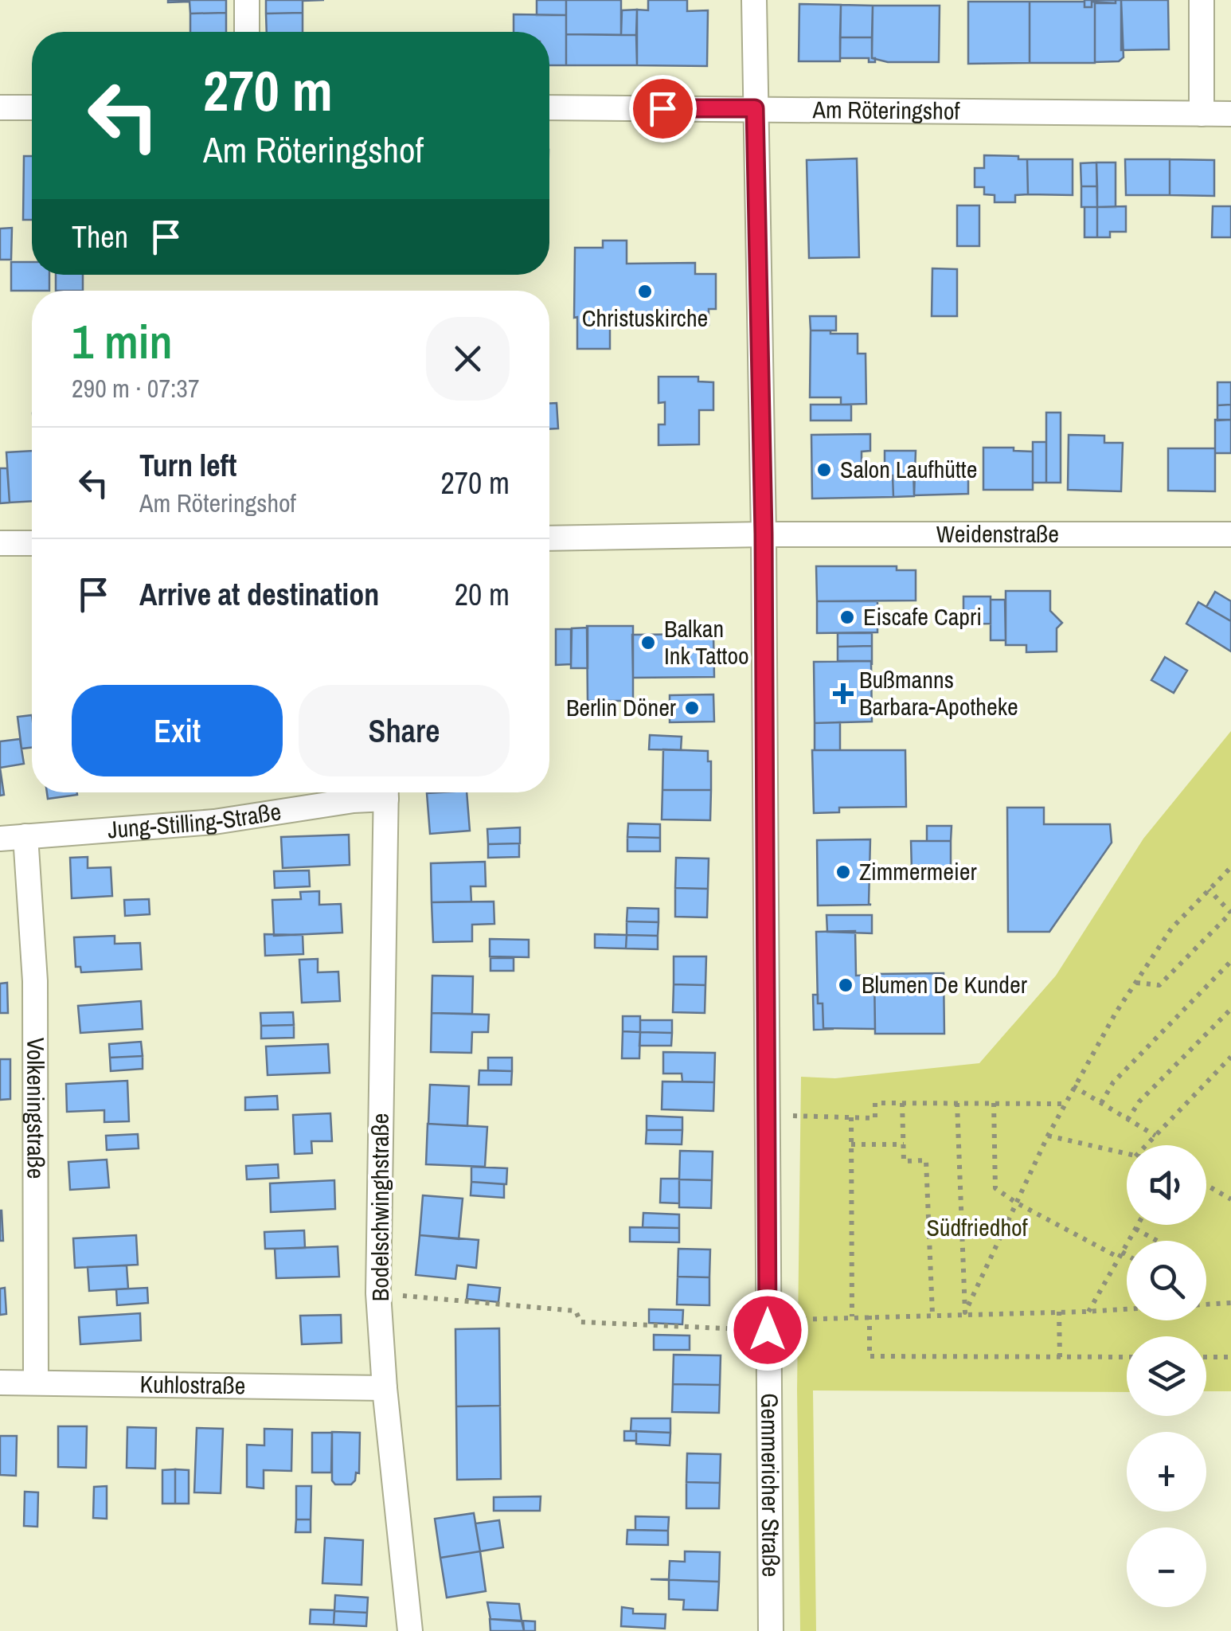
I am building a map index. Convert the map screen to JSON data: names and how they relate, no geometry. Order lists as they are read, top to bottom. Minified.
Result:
{"streets":{"street":["Am Röteringshof","Weidenstraße","Jung-Stilling-Straße","Volkeningstraße","Bodelschwinghstraße","Kuhlostraße","Gemmericher Straße"]},"crossings":[["Am Röteringshof","Gemmericher Straße"],["Weidenstraße","Gemmericher Straße"],["Jung-Stilling-Straße","Volkeningstraße"],["Volkeningstraße","Kuhlostraße"],["Bodelschwinghstraße","Kuhlostraße"]],"parks":["Südfriedhof"],"places":{"other":["Christuskirche","Salon Laufhütte","Eiscafe Capri","Balkan Ink Tattoo","Berlin Döner","Zimmermeier","Blumen De Kunder"],"health":["Bußmanns Barbara-Apotheke"]},"page":{"turn":["270 m","Am Röteringshof"],"then":"Then","heading":["1 min","290 m · 07:37"],"list":[{"name":"Turn left","note":"Am Röteringshof","value":"270 m"},{"name":"Arrive at destination","value":"20 m"}],"buttons":["Exit","Share"],"map_buttons":["+","−"]}}
